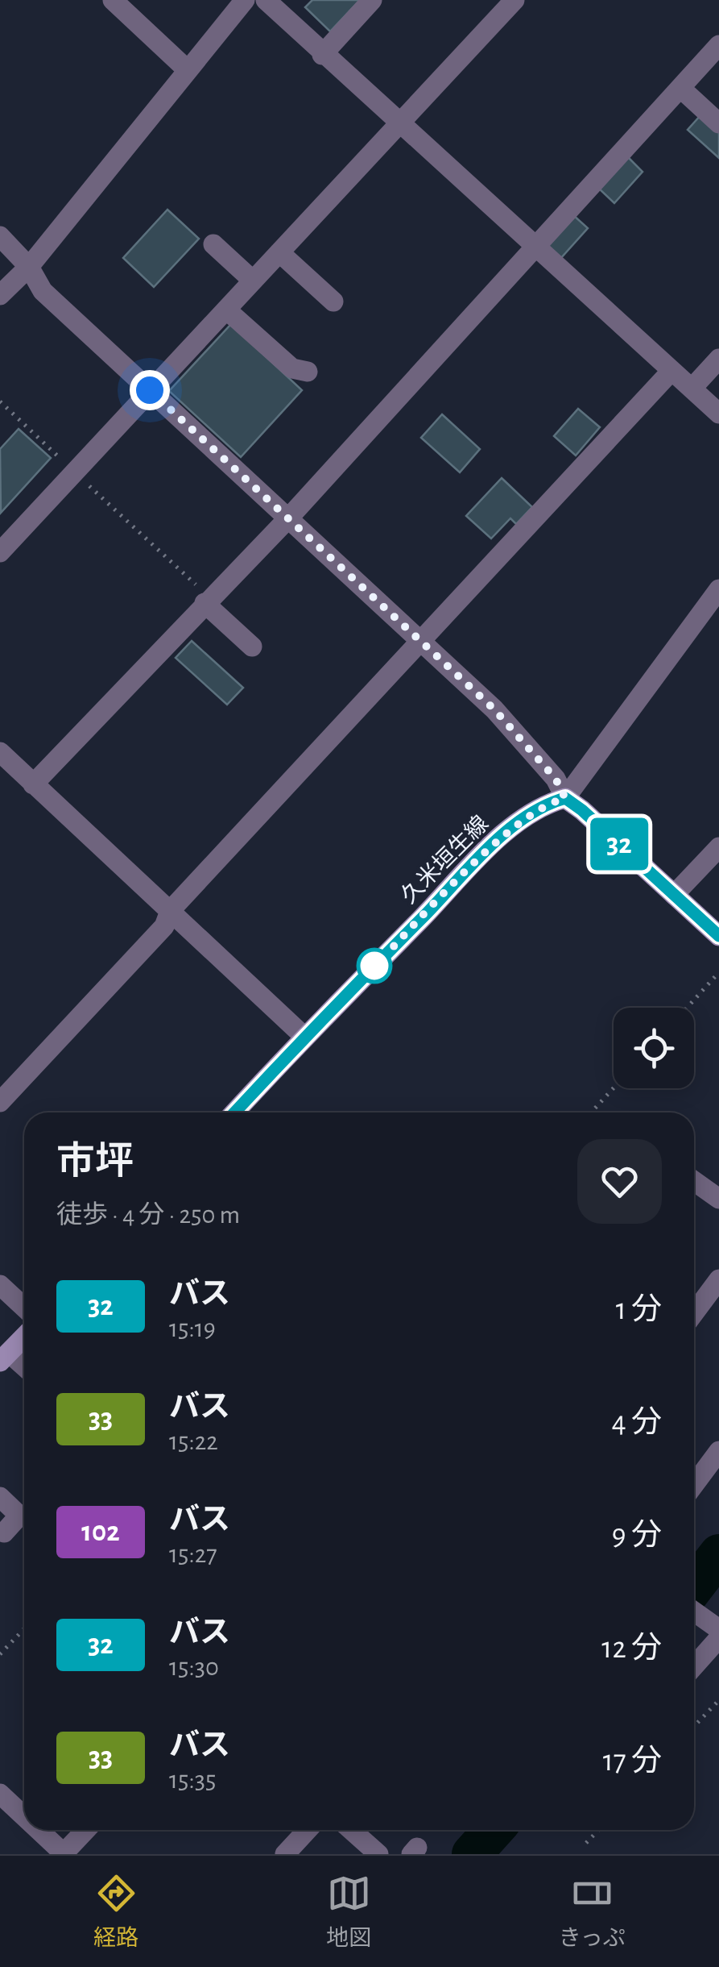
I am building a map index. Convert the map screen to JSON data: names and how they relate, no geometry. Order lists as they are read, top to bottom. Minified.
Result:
{"streets":{"main road":["久米垣生線"]},"lines":["bus line 32"],"page":{"on_map":"32","heading":["市坪","徒歩 · 4 分 · 250 m"],"list":[{"mark":"32","name":"バス","note":"15:19","value":"1 分"},{"mark":"33","name":"バス","note":"15:22","value":"4 分"},{"mark":"102","name":"バス","note":"15:27","value":"9 分"},{"mark":"32","name":"バス","note":"15:30","value":"12 分"},{"mark":"33","name":"バス","note":"15:35","value":"17 分"}],"tabs":["経路","地図","きっぷ"]}}
